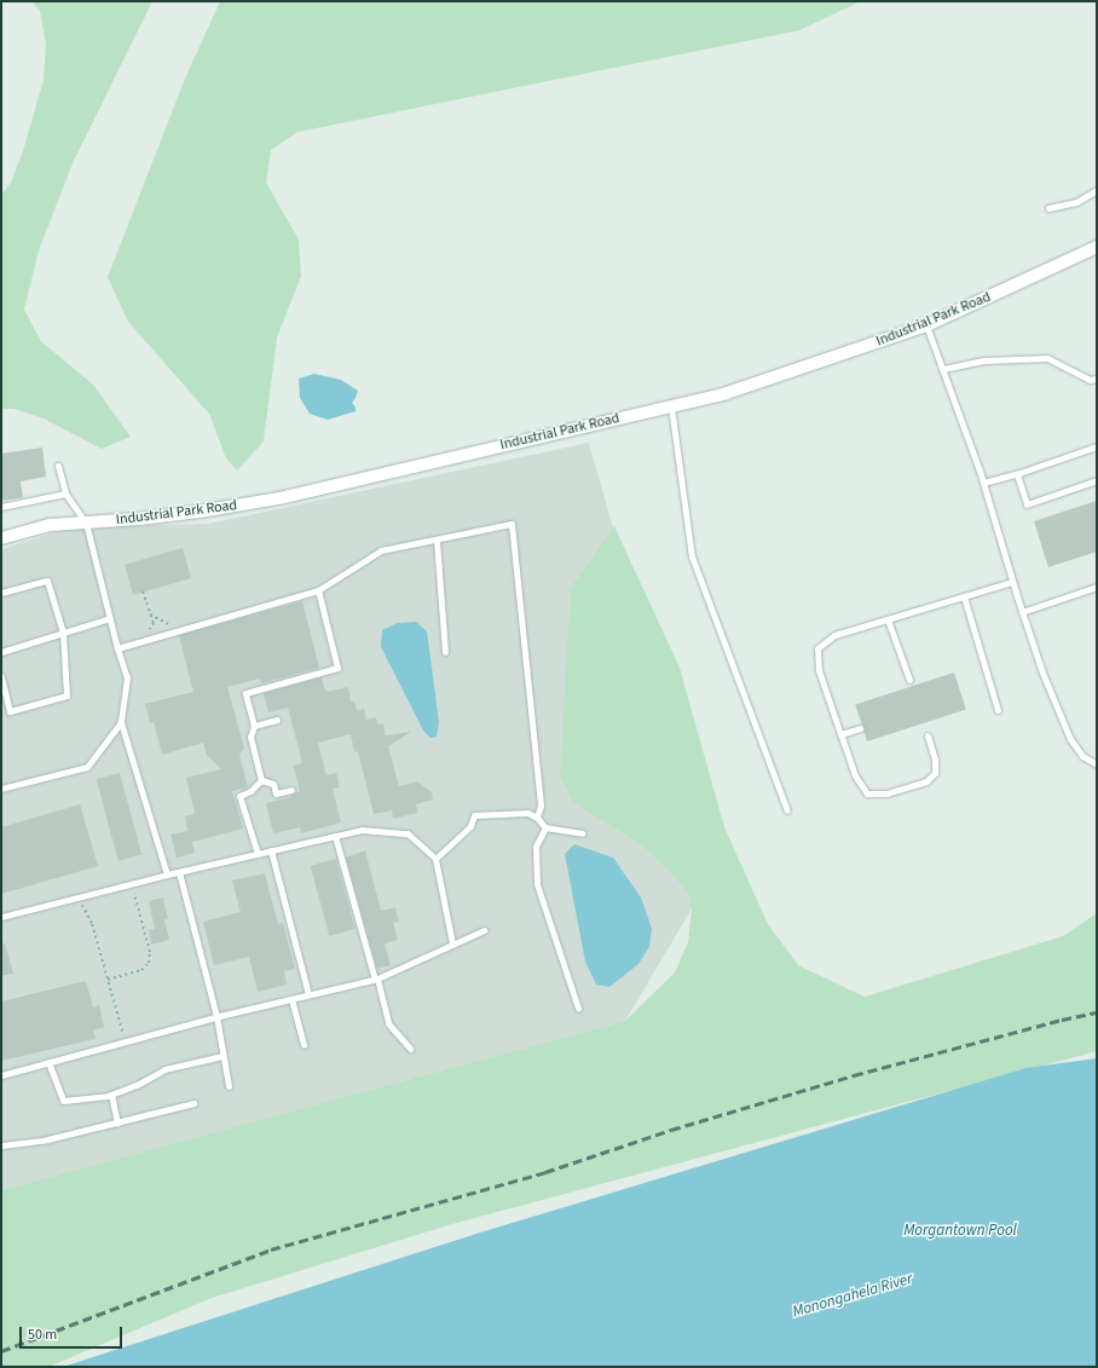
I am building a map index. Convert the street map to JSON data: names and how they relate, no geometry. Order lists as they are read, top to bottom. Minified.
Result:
{"streets":{"street":["Industrial Park Road"]},"water":["Morgantown Pool","Monongahela River"],"scale_bar":"50 m"}
